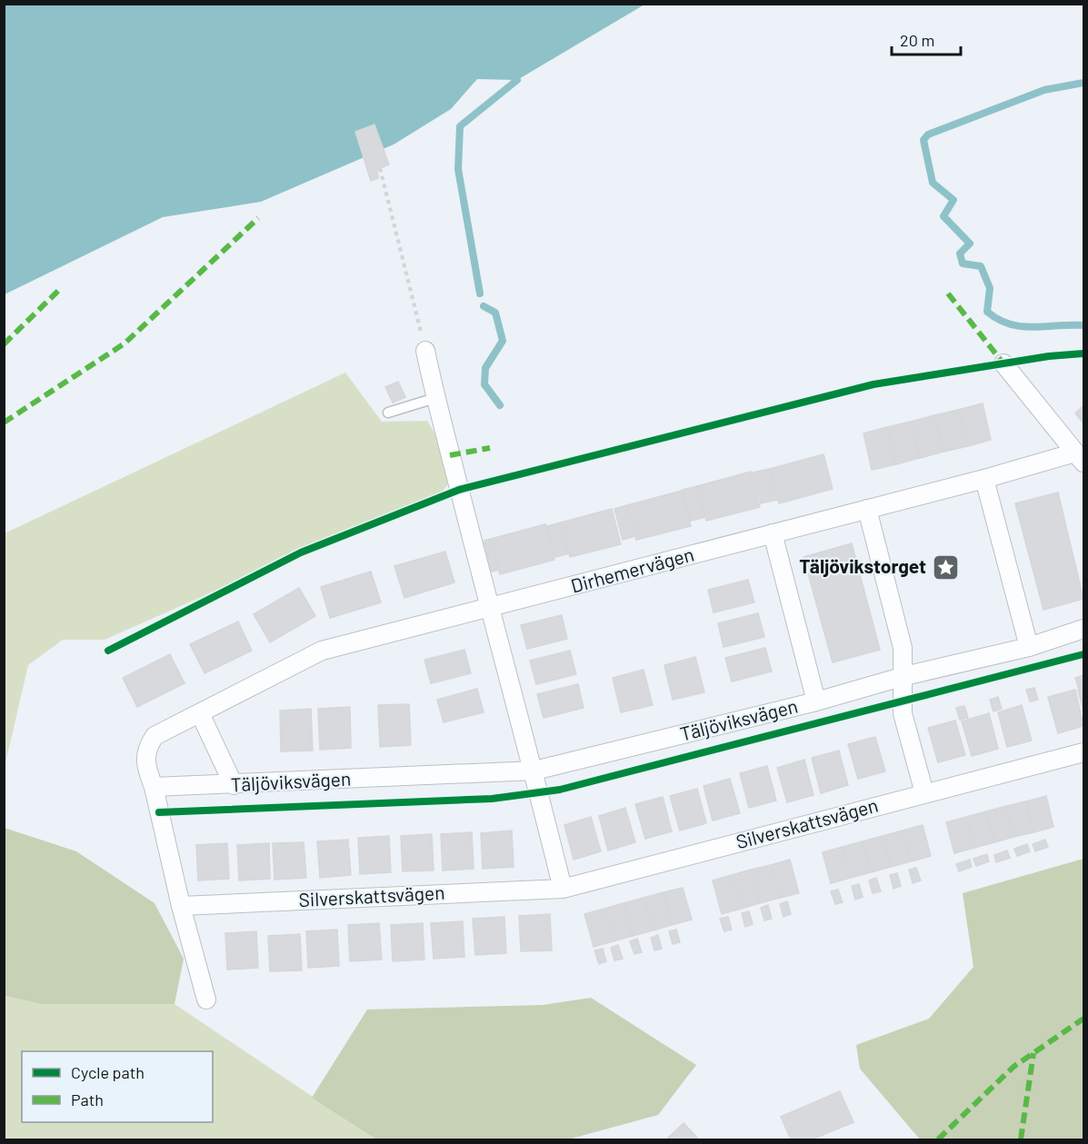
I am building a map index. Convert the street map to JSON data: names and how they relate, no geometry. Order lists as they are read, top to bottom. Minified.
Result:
{"streets":{"street":["Dirhemervägen","Täljöviksvägen","Silverskattsvägen"]},"crossings":[["Dirhemervägen","Täljöviksvägen"]],"places":{"place":["Täljövikstorget"]},"legend":["Cycle path","Path"],"scale_bar":"20 m"}
